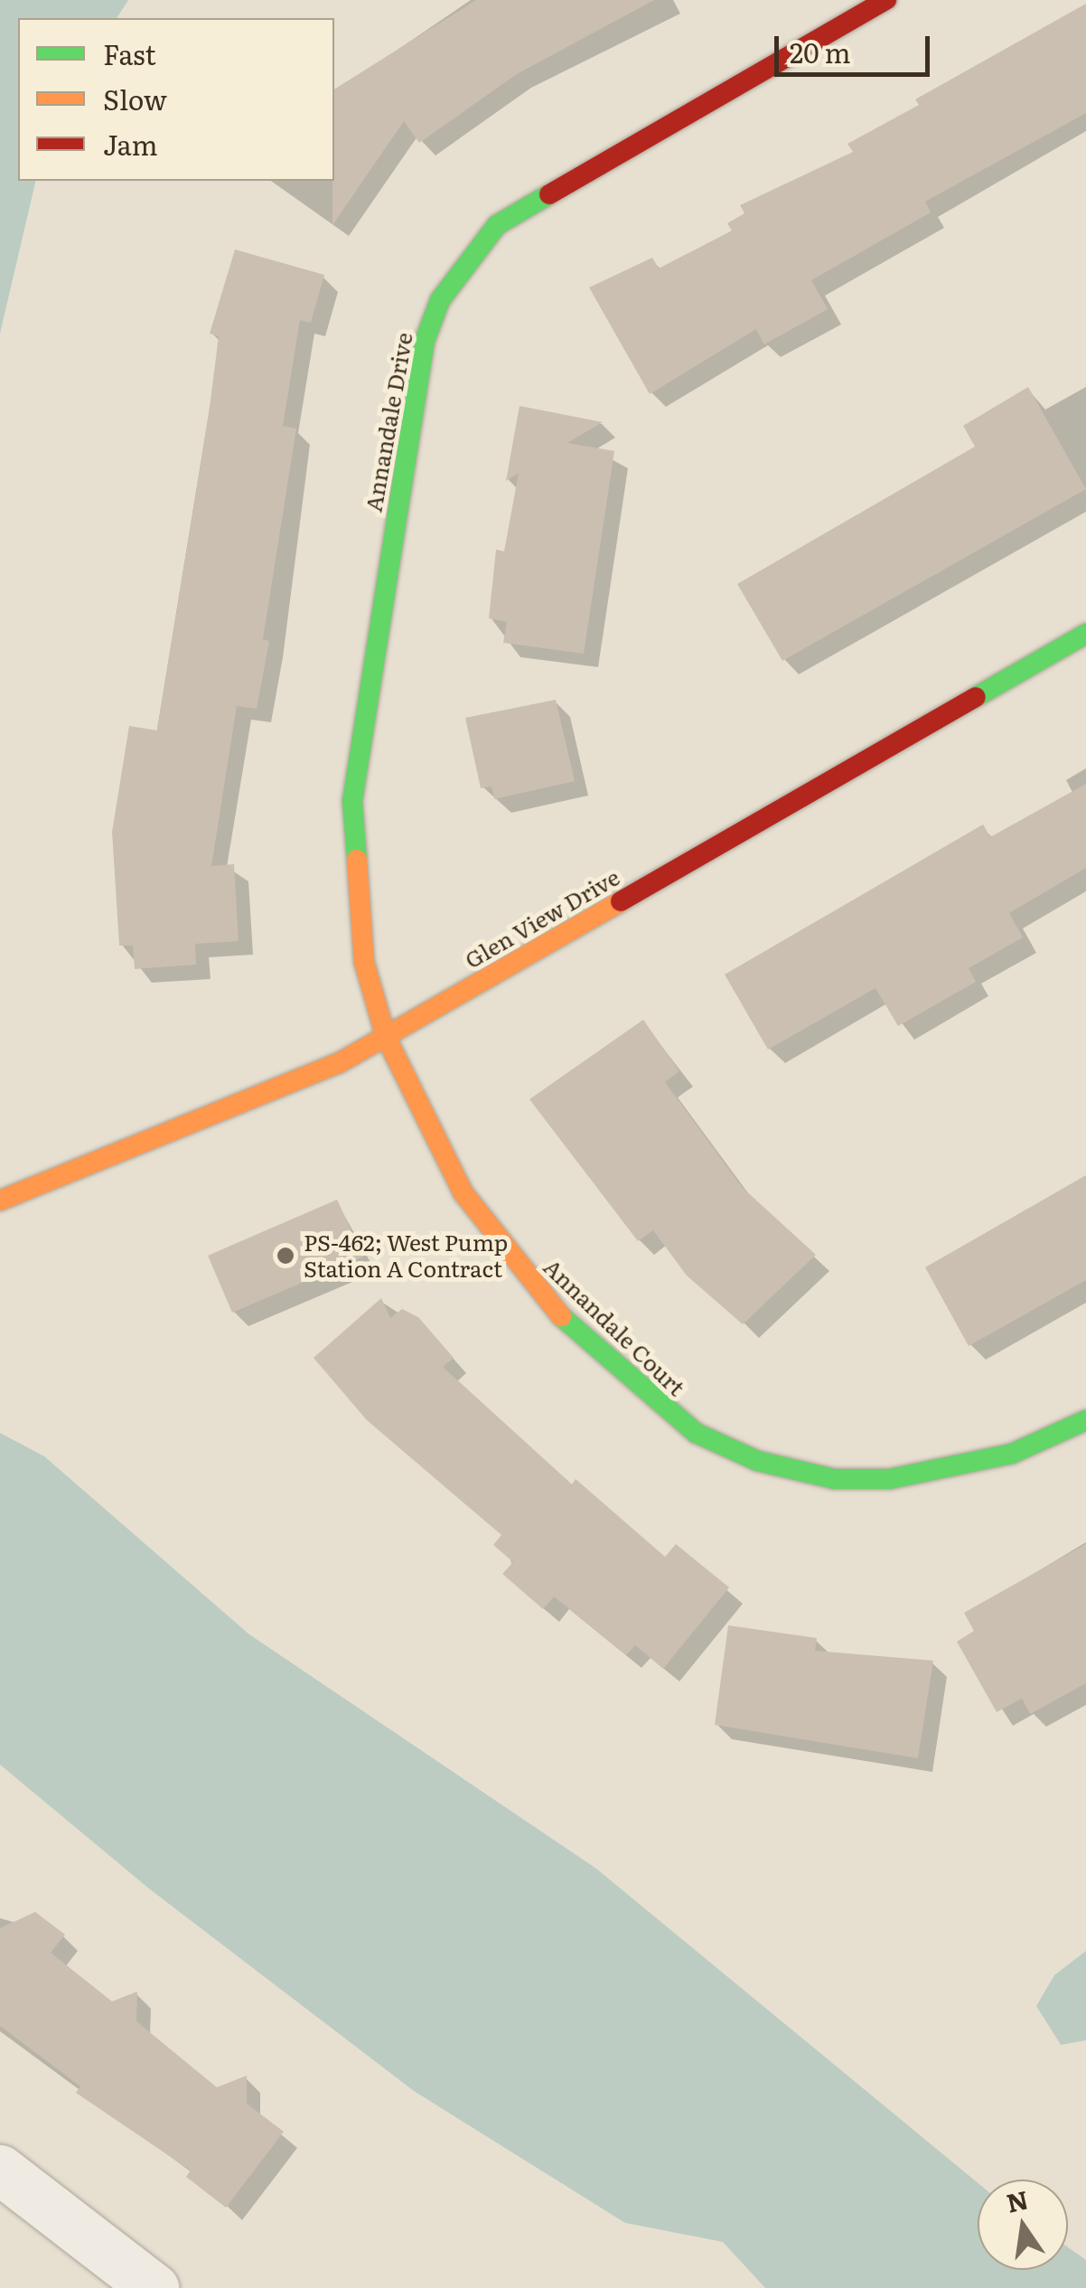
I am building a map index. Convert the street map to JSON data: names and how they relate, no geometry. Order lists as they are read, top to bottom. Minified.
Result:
{"streets":{"street":["Annandale Drive","Glen View Drive","Annandale Court"]},"crossings":[["Annandale Drive","Glen View Drive"],["Annandale Drive","Annandale Court"],["Glen View Drive","Annandale Court"]],"places":["PS-462; West Pump Station A Contract"],"legend":["Fast","Slow","Jam"],"scale_bar":"20 m","north":"top"}
